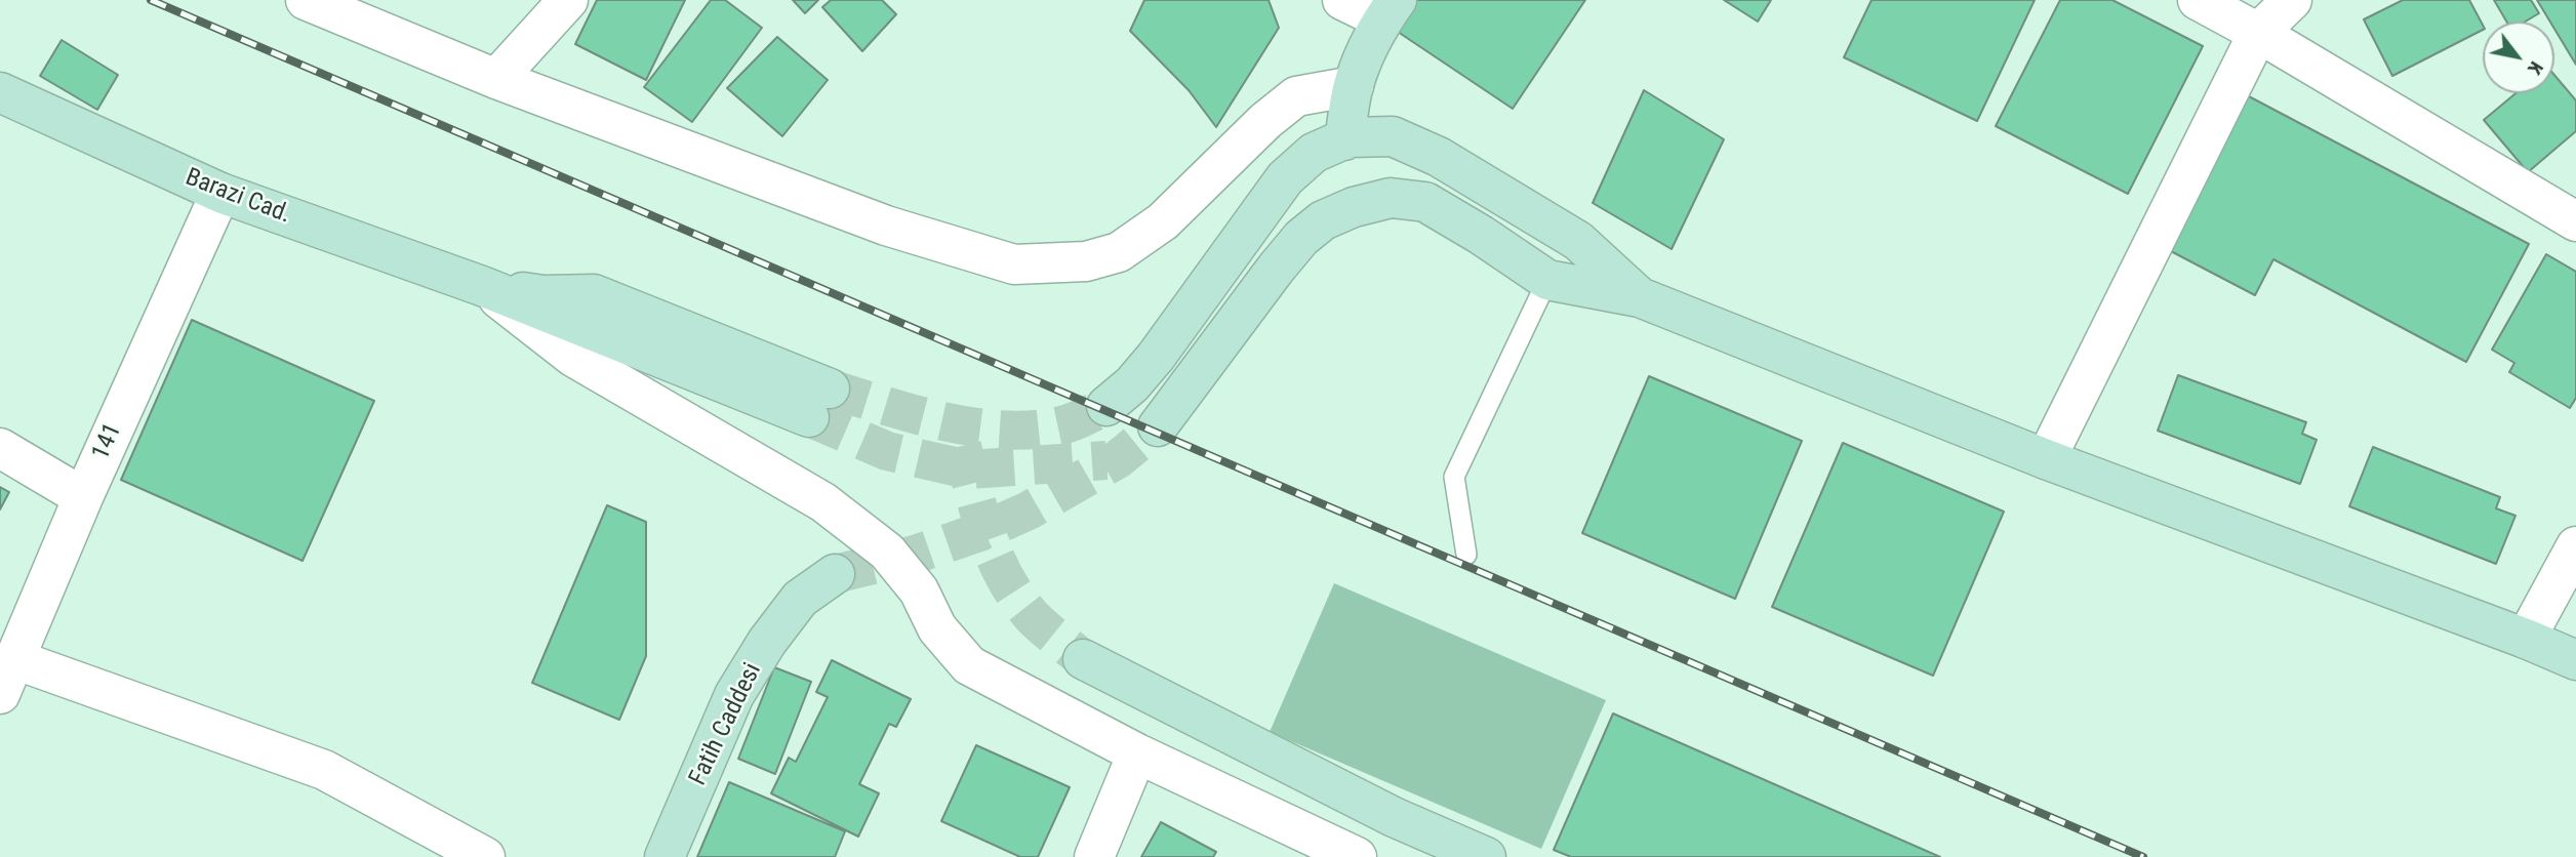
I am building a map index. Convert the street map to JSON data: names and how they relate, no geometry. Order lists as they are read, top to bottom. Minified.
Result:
{"streets":{"street":["Barazi Cad.","141","Fatih Caddesi"]},"crossings":[["Barazi Cad.","141"]],"north":"bottom right"}
